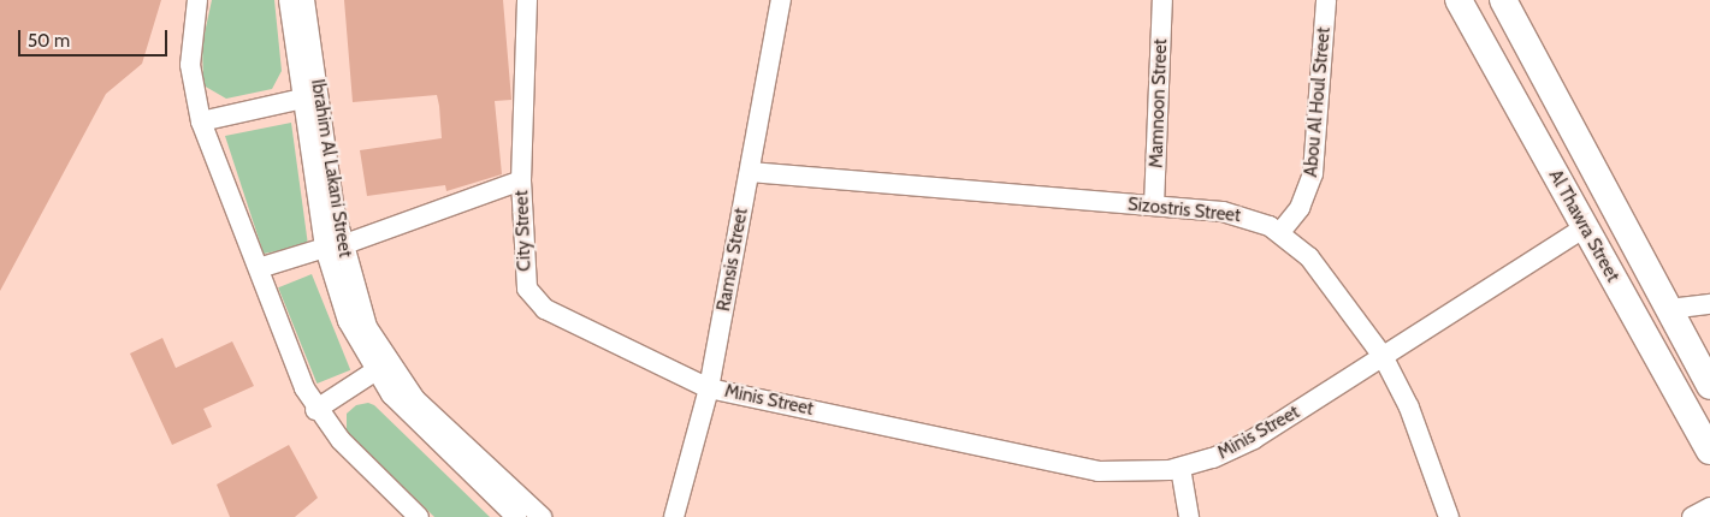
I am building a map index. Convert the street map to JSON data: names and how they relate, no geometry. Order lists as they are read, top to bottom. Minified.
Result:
{"streets":{"main road":["Al Thawra Street"],"street":["Abou Al Houl Street","Mamnoon Street","Ibrahim Al Lakani Street","Sizostris Street","City Street","Ramsis Street","Minis Street"]},"crossings":[["Abou Al Houl Street","Sizostris Street"],["Mamnoon Street","Sizostris Street"],["Sizostris Street","Ramsis Street"],["Sizostris Street","Minis Street"],["Al Thawra Street","Minis Street"],["City Street","Ramsis Street"],["City Street","Minis Street"],["Ramsis Street","Minis Street"]],"scale_bar":"50 m"}
